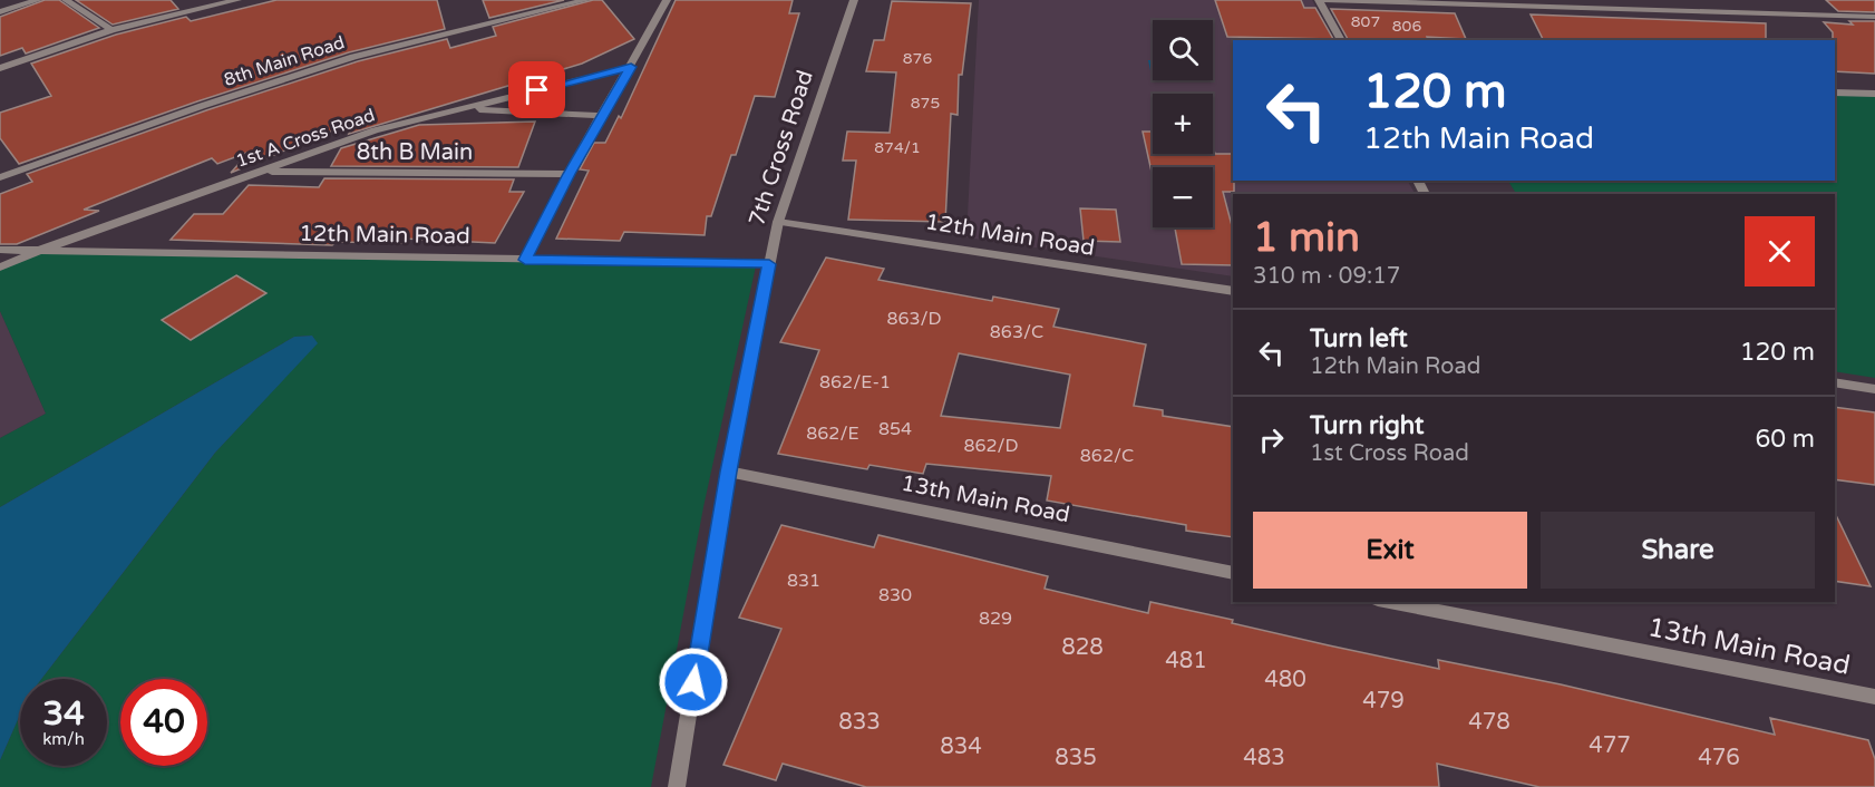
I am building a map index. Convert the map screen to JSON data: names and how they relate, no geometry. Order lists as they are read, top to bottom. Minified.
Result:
{"streets":{"street":["8th Main Road","1st A Cross Road","7th Cross Road","8th B Main","12th Main Road","13th Main Road"]},"crossings":[["1st A Cross Road","8th B Main"],["1st A Cross Road","12th Main Road"],["7th Cross Road","12th Main Road"],["7th Cross Road","13th Main Road"]],"house_numbers":["807","806","876","875","874/1","863/D","863/C","862/E-1","854","862/E","862/D","862/C","831","830","829","828","481","480","479","833","478","477","834","835","483","476"],"page":{"map_buttons":["+","−"],"turn":["120 m","12th Main Road"],"heading":["1 min","310 m · 09:17"],"list":[{"name":"Turn left","note":"12th Main Road","value":"120 m"},{"name":"Turn right","note":"1st Cross Road","value":"60 m"}],"buttons":["Exit","Share"],"speed":"34 km/h","limit":"40"}}
